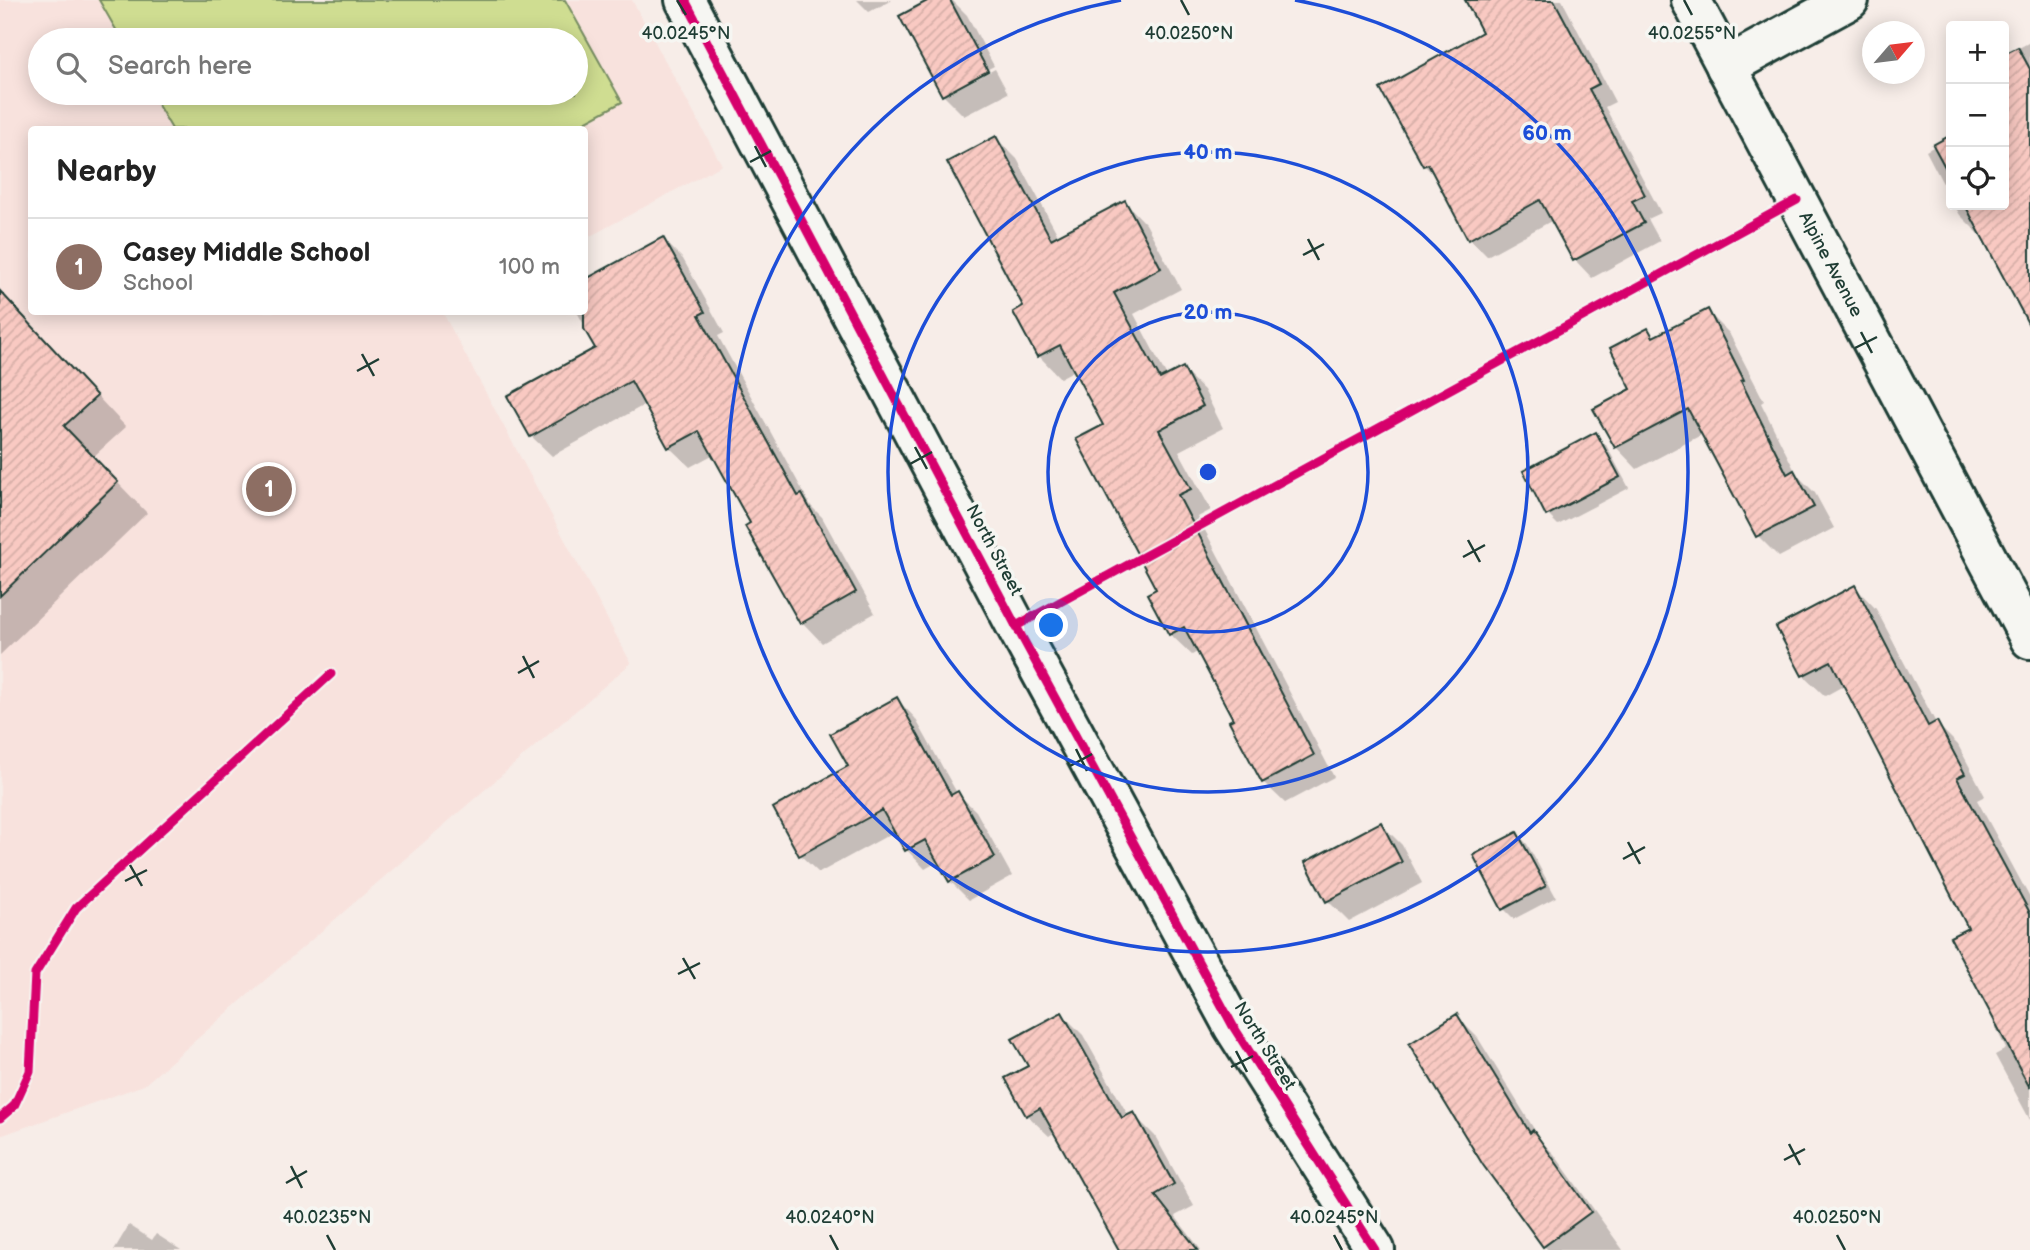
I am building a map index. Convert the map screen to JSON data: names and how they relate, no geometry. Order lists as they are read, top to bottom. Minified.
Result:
{"streets":{"street":["Alpine Avenue","North Street"]},"north":"top right","page":{"map_buttons":["+","−"],"search":"Search here","heading":"Nearby","list":[{"mark":"1","name":"Casey Middle School","note":"School","value":"100 m"}],"pins":"1"},"coordinates":["40.0245°N","40.0250°N","40.0255°N","40.0235°N","40.0240°N"],"rings":["60 m","40 m","20 m"]}
